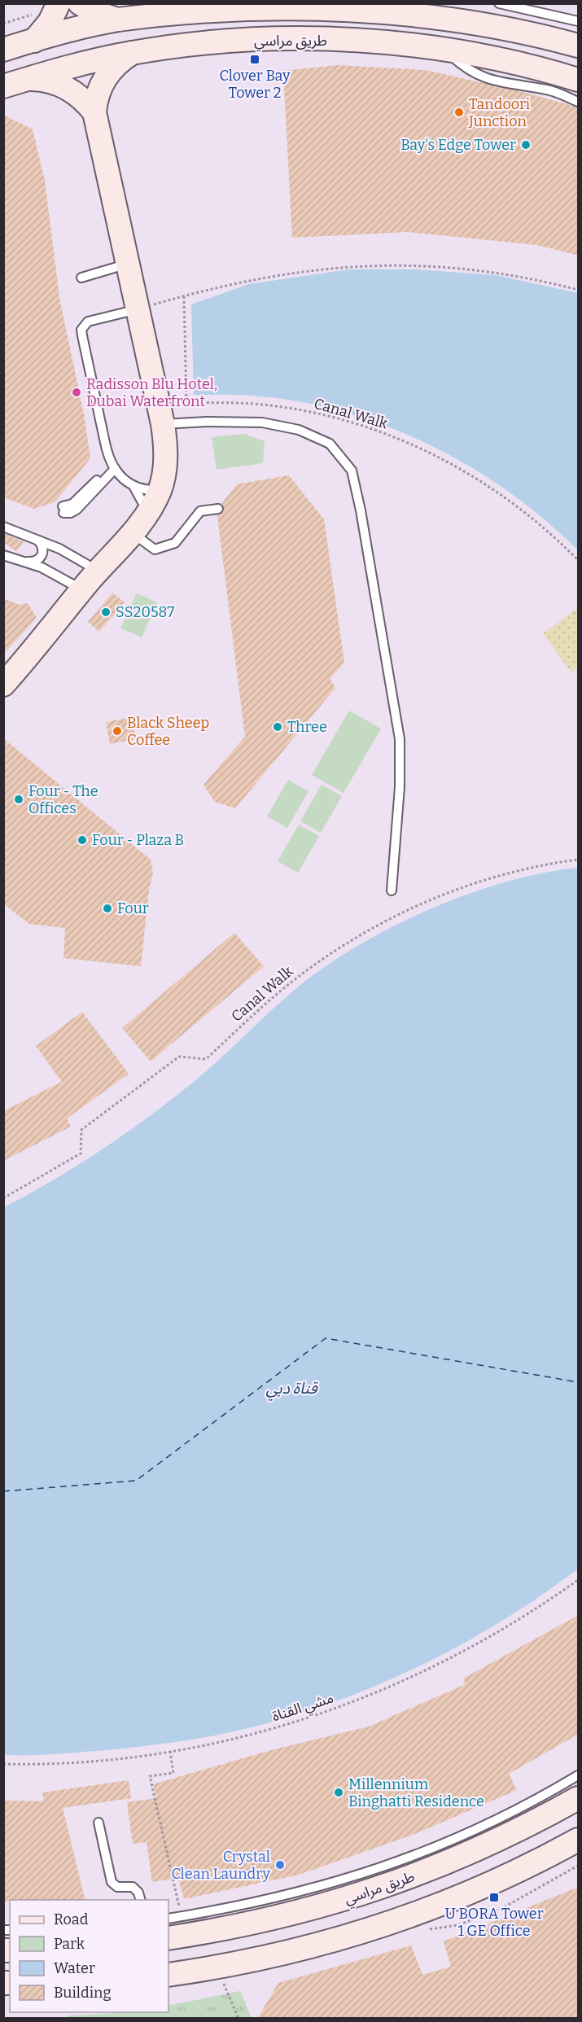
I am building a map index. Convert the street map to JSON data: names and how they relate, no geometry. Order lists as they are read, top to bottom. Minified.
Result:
{"streets":{"street":["طريق مراسي"],"path":["Canal Walk","مشي القناة"]},"water":["قناة دبي"],"places":{"transit":["Clover Bay Tower 2","U BORA Tower 1 GE Office"],"other":["Tandoori Junction","Bay's Edge Tower","Radisson Blu Hotel, Dubai Waterfront","SS20587","Three","Black Sheep Coffee","Four - The Offices","Four - Plaza B","Four","Millennium Binghatti Residence","Crystal Clean Laundry"]},"legend":["Road","Park","Water","Building"]}
